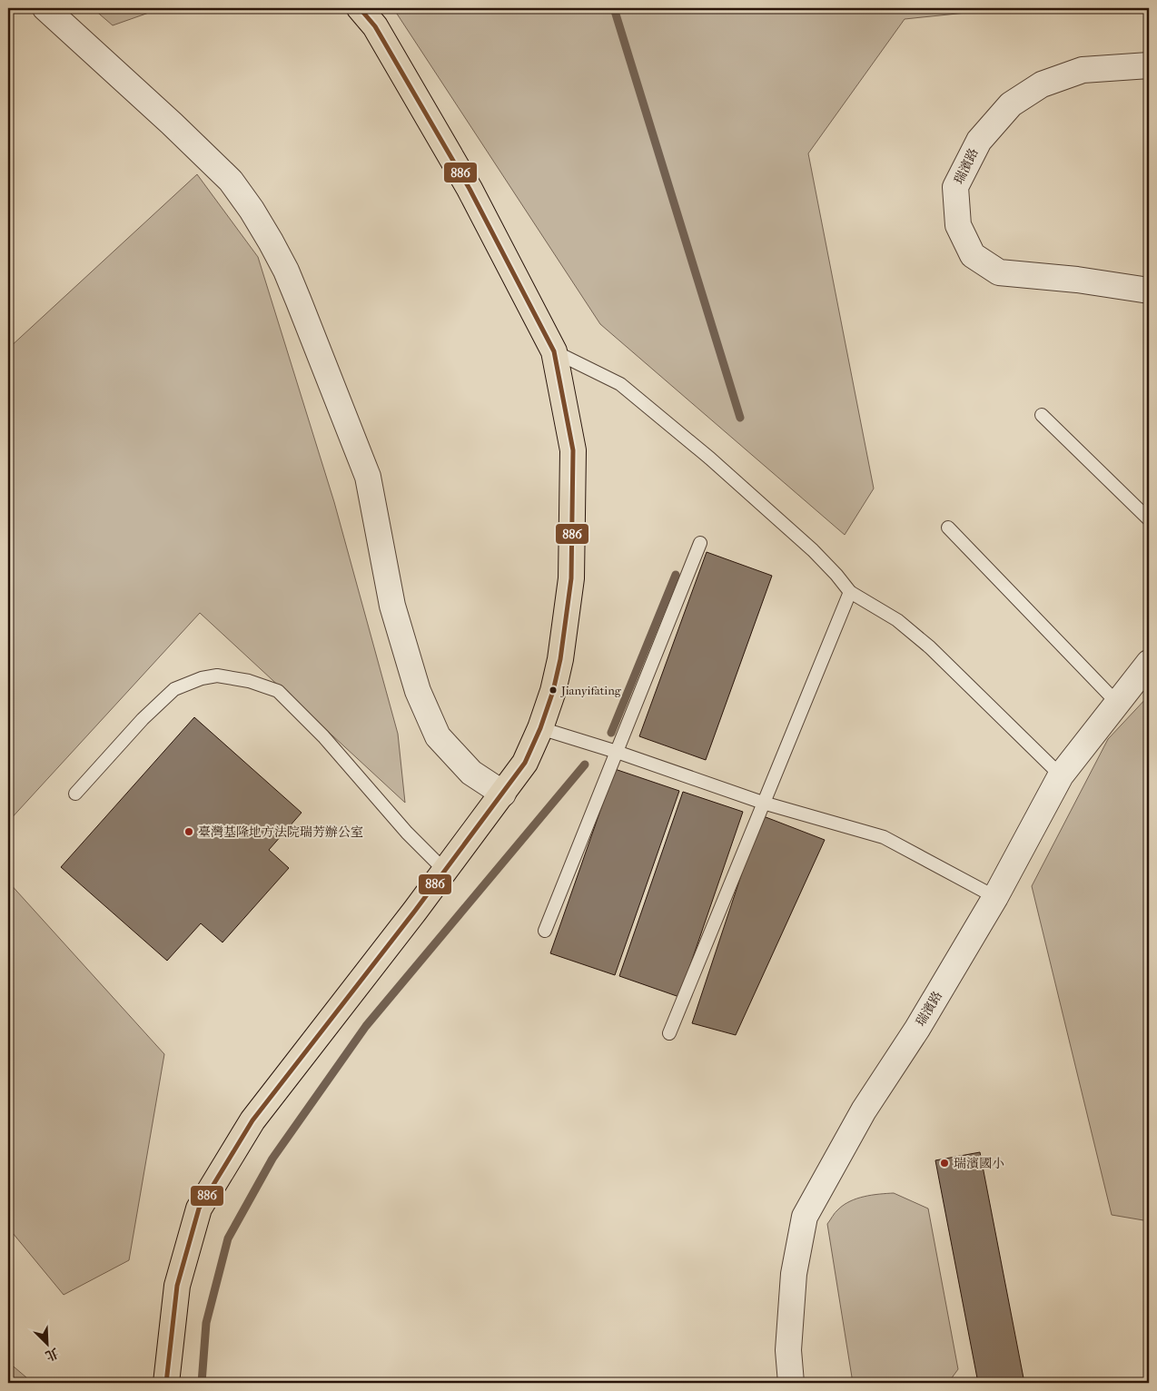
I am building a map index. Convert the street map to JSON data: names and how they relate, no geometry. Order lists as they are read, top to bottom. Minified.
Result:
{"streets":{"street":["瑞濱路"]},"places":["Jianyifating","臺灣基隆地方法院瑞芳辦公室","瑞濱國小"],"lines":["transit line 886"],"north":"bottom right"}
